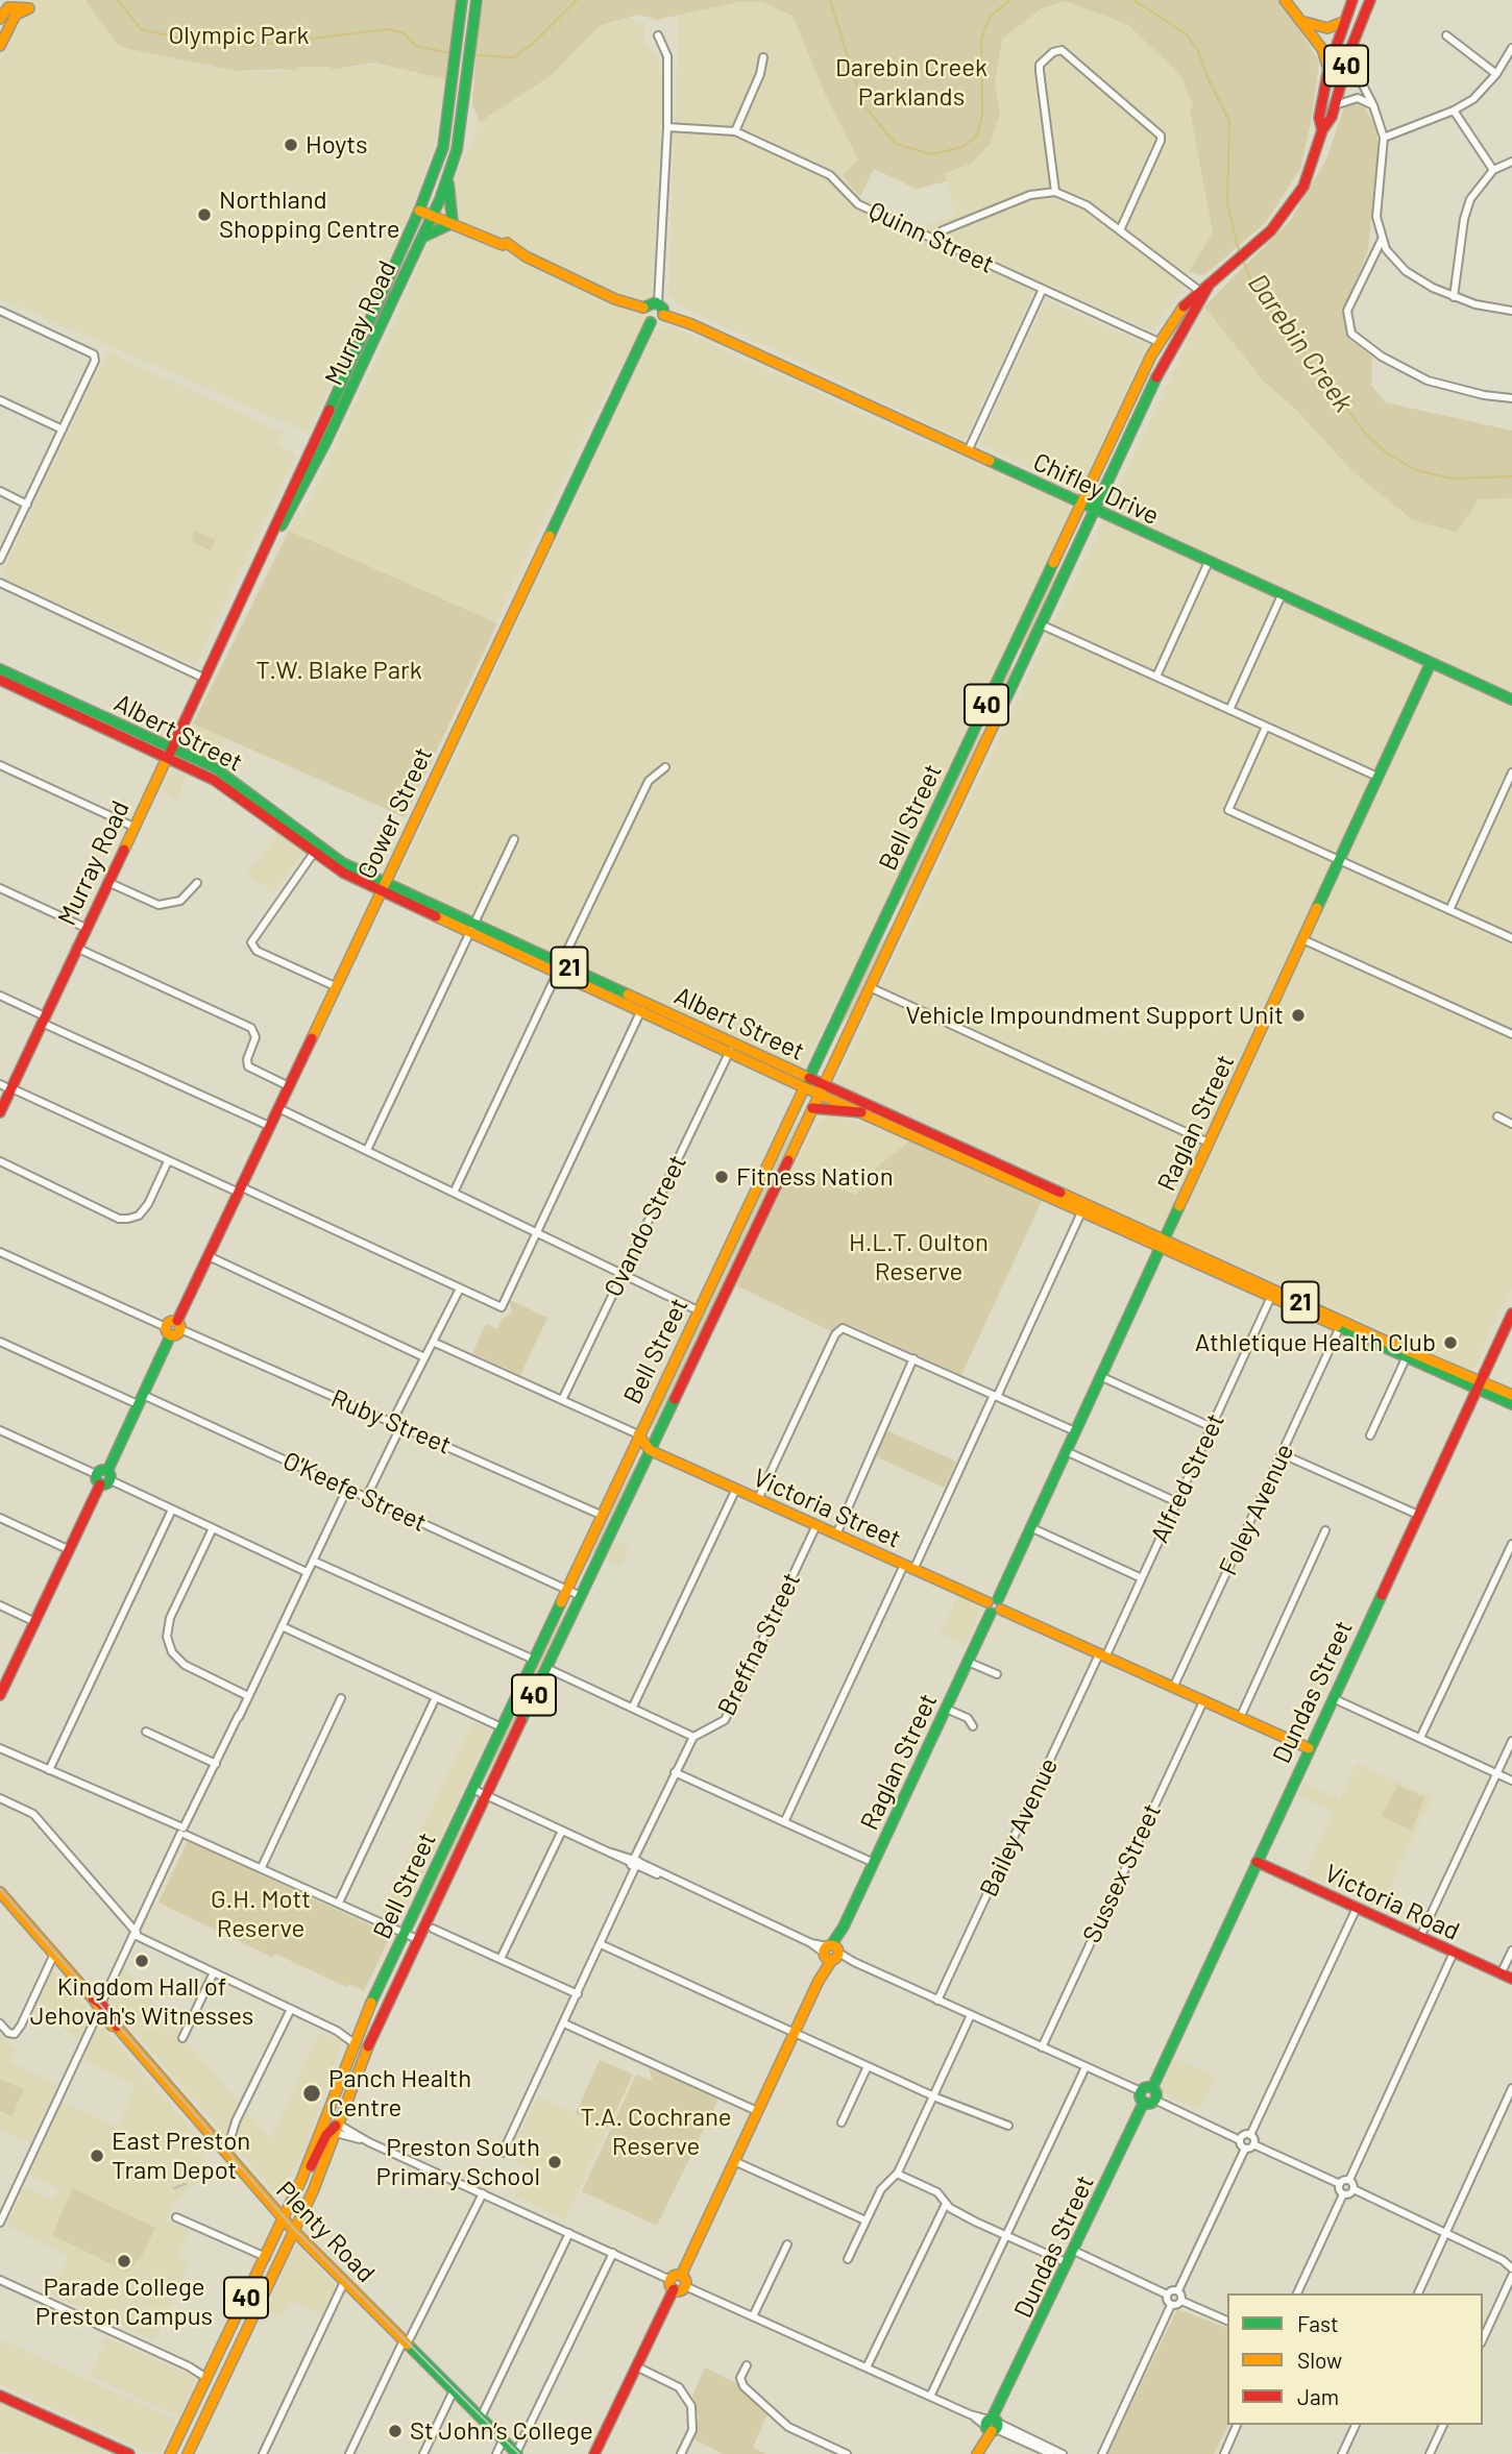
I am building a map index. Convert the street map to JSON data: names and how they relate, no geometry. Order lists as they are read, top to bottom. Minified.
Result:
{"streets":{"main road":["40","Murray Road","Chifley Drive","Albert Street","Gower Street","Bell Street","21","Raglan Street","Victoria Street","Dundas Street","Victoria Road","Plenty Road"],"street":["Quinn Street","Ovando Street","Ruby Street","Alfred Street","O'Keefe Street","Foley Avenue","Breffna Street","Bailey Avenue","Sussex Street"]},"crossings":[["Quinn Street","Bell Street"],["Murray Road","Albert Street"],["Chifley Drive","Gower Street"],["Chifley Drive","Bell Street"],["Chifley Drive","Raglan Street"],["Albert Street","Gower Street"],["Albert Street","Bell Street"],["Albert Street","21"],["Albert Street","Raglan Street"],["Albert Street","Ovando Street"],["Albert Street","Alfred Street"],["Albert Street","Foley Avenue"],["Albert Street","Dundas Street"],["Gower Street","Ruby Street"],["Bell Street","Ruby Street"],["Bell Street","O'Keefe Street"],["Bell Street","Victoria Street"],["Bell Street","Plenty Road"],["21","Dundas Street"],["Raglan Street","Victoria Street"],["Alfred Street","Victoria Street"],["Alfred Street","Bailey Avenue"],["Victoria Street","Foley Avenue"],["Victoria Street","Breffna Street"],["Victoria Street","Dundas Street"],["Victoria Street","Bailey Avenue"],["Victoria Street","Sussex Street"],["Dundas Street","Victoria Road"]],"water":["Darebin Creek"],"parks":["Olympic Park","Darebin Creek Parklands","T.W. Blake Park","H.L.T. Oulton Reserve","G.H. Mott Reserve","T.A. Cochrane Reserve"],"places":["Hoyts","Northland Shopping Centre","Vehicle Impoundment Support Unit","Fitness Nation","Athletique Health Club","Kingdom Hall of Jehovah's Witnesses","Panch Health Centre","East Preston Tram Depot","Preston South Primary School","Parade College Preston Campus","St John’s College"],"legend":["Fast","Slow","Jam"]}
